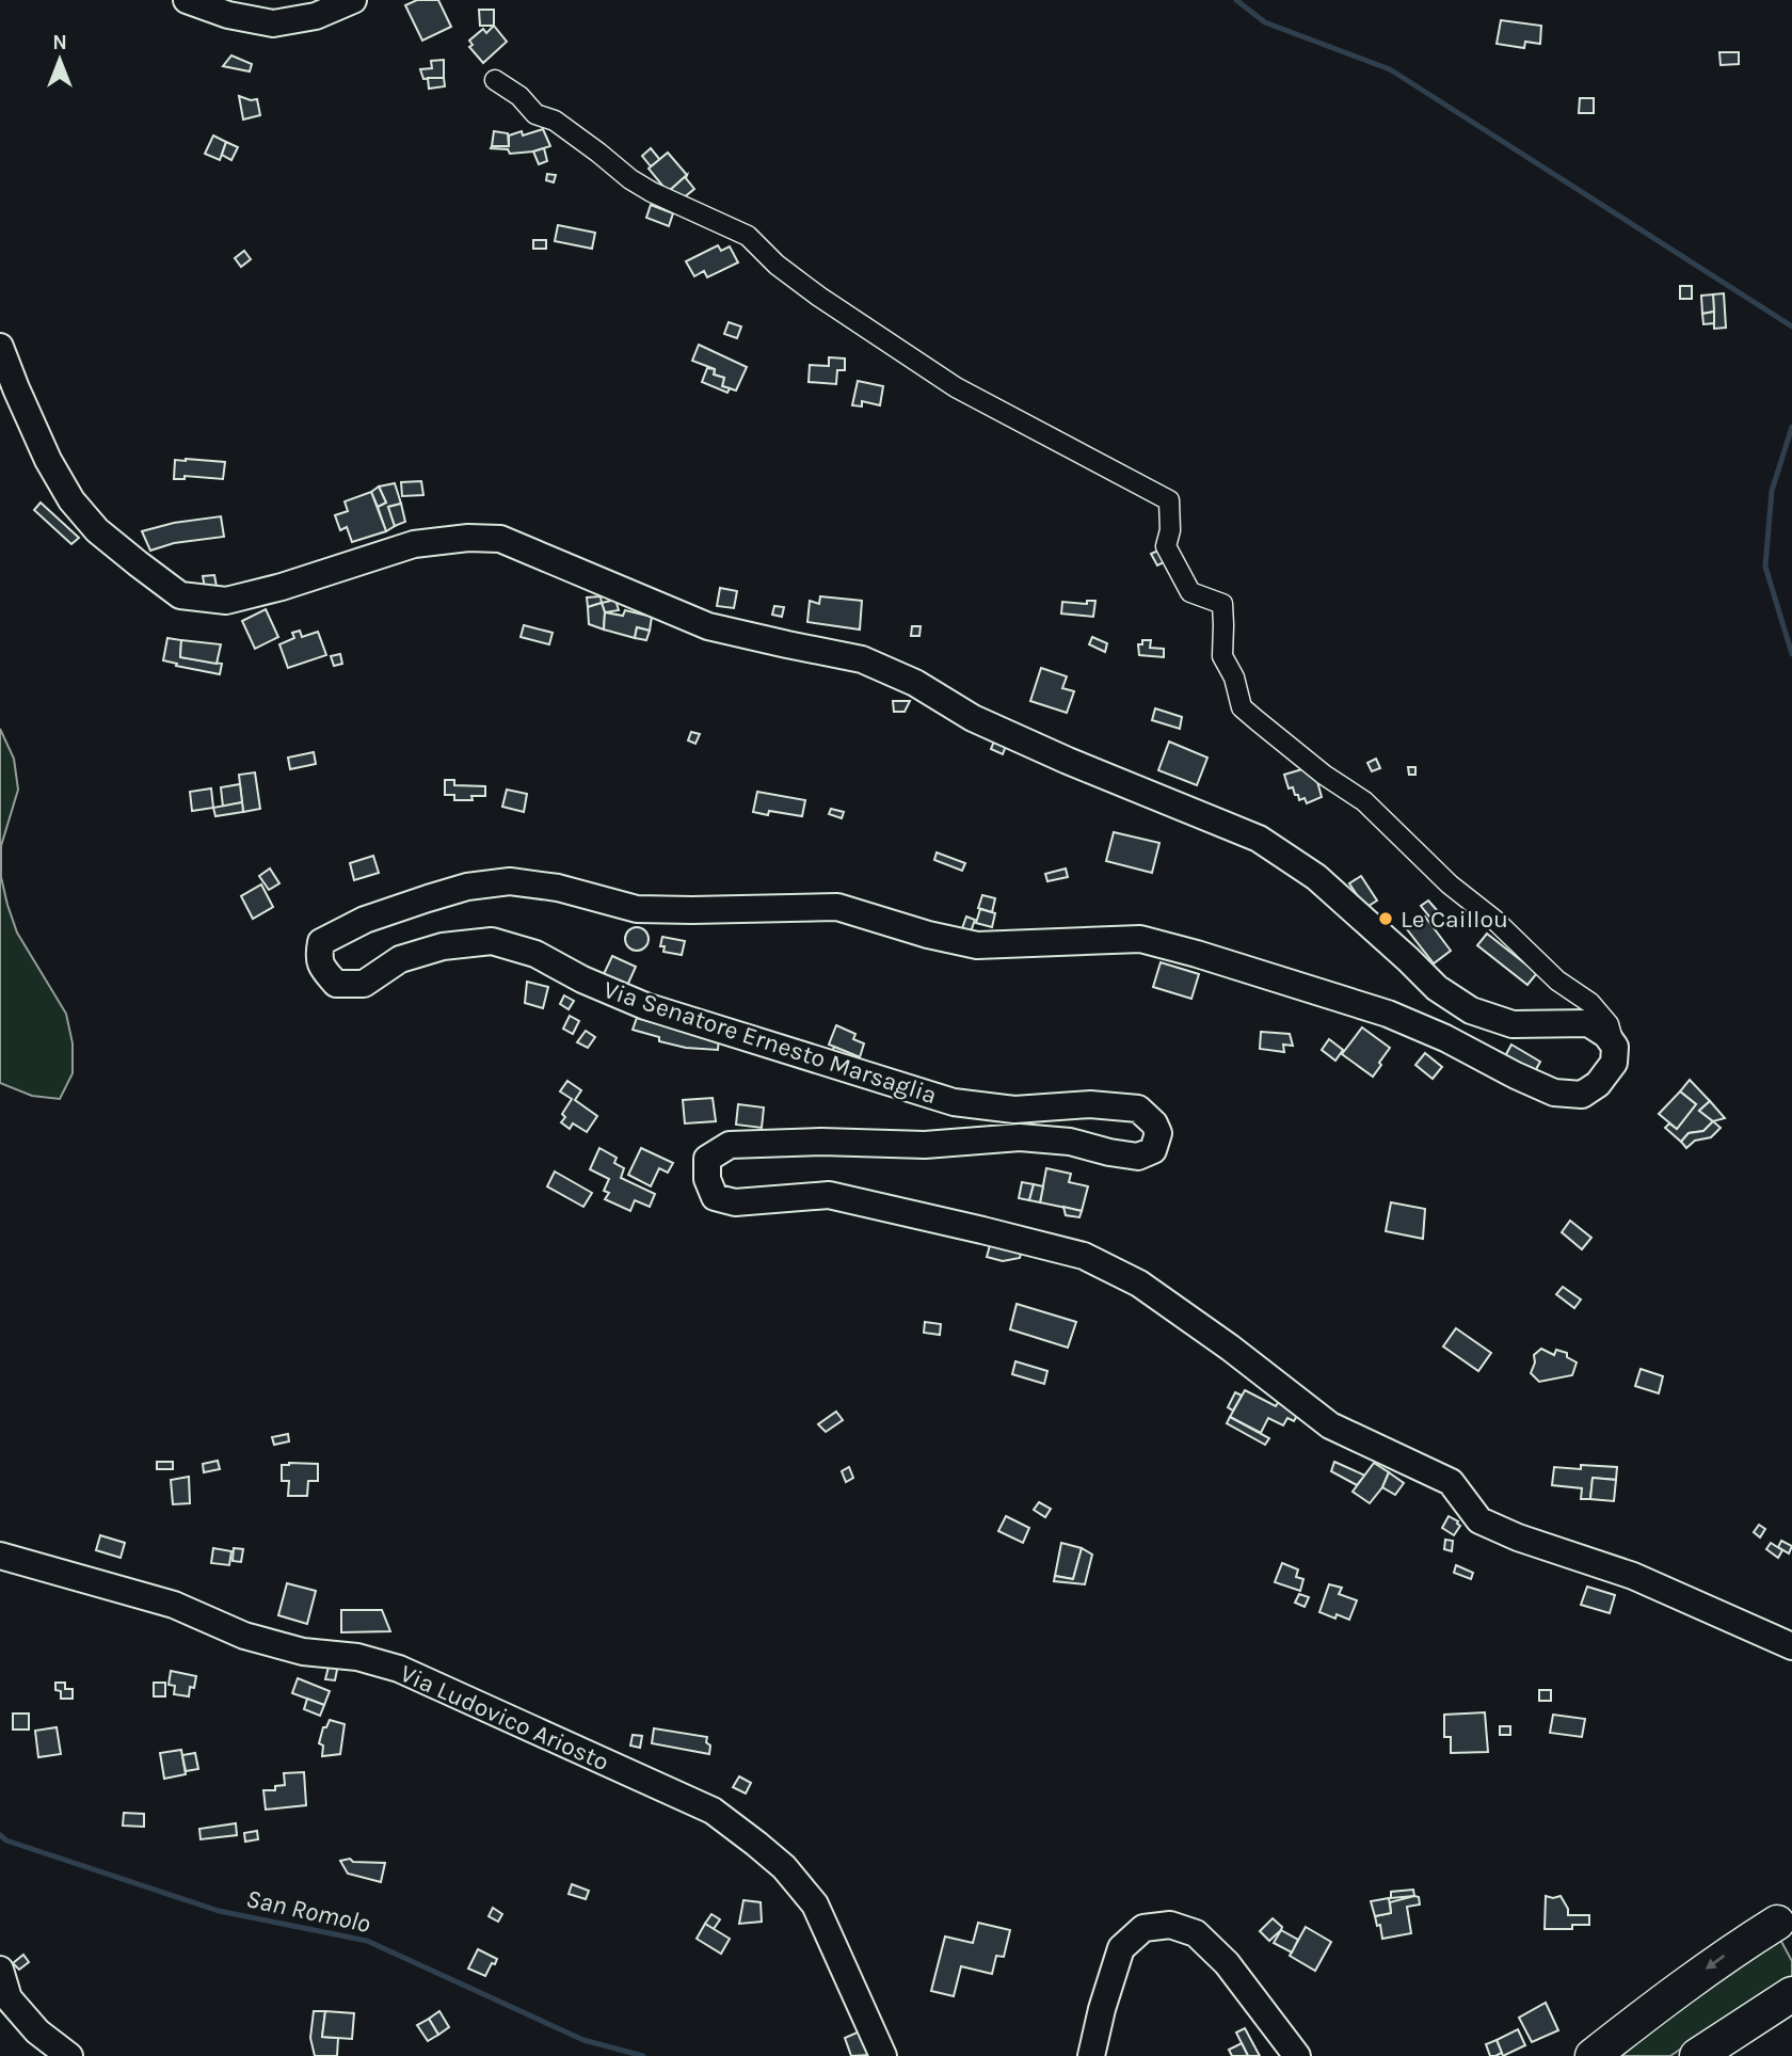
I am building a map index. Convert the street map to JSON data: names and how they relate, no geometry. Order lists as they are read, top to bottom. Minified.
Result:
{"streets":{"street":["Via Senatore Ernesto Marsaglia","Via Ludovico Ariosto"]},"water":["San Romolo"],"places":["Le Caillou"],"north":"top"}
